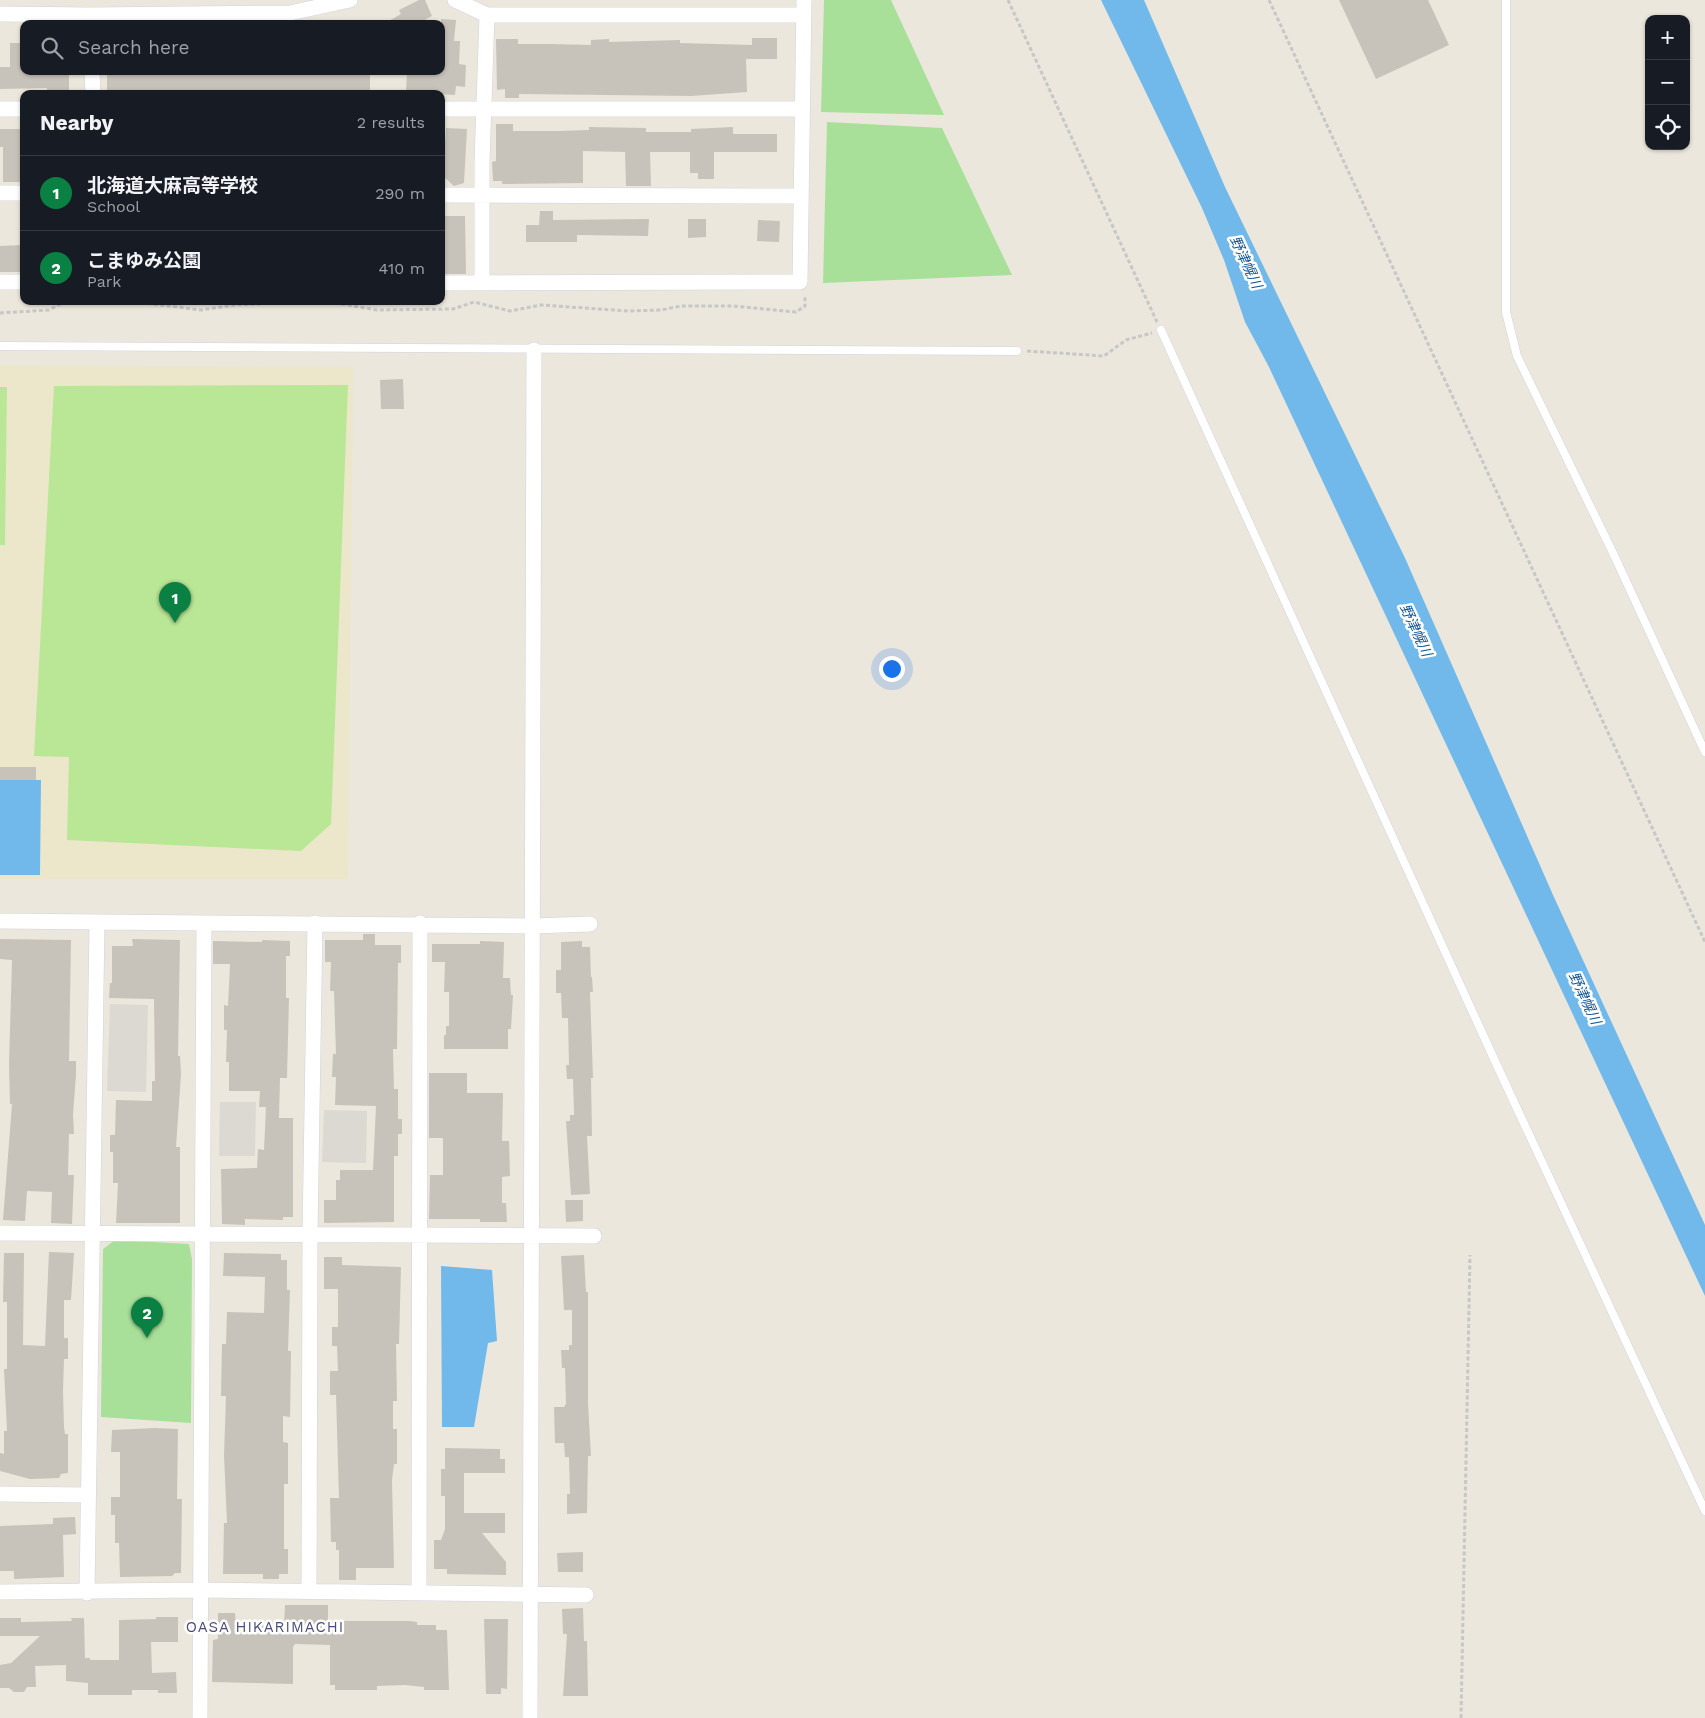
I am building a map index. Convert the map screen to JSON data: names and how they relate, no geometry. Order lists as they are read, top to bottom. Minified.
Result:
{"districts":["OASA HIKARIMACHI"],"water":["野津幌川"],"page":{"map_buttons":["+","−"],"search":"Search here","heading":["Nearby","2 results"],"list":[{"mark":"1","name":"北海道大麻高等学校","note":"School","value":"290 m"},{"mark":"2","name":"こまゆみ公園","note":"Park","value":"410 m"}],"pins":["1","2"]}}
